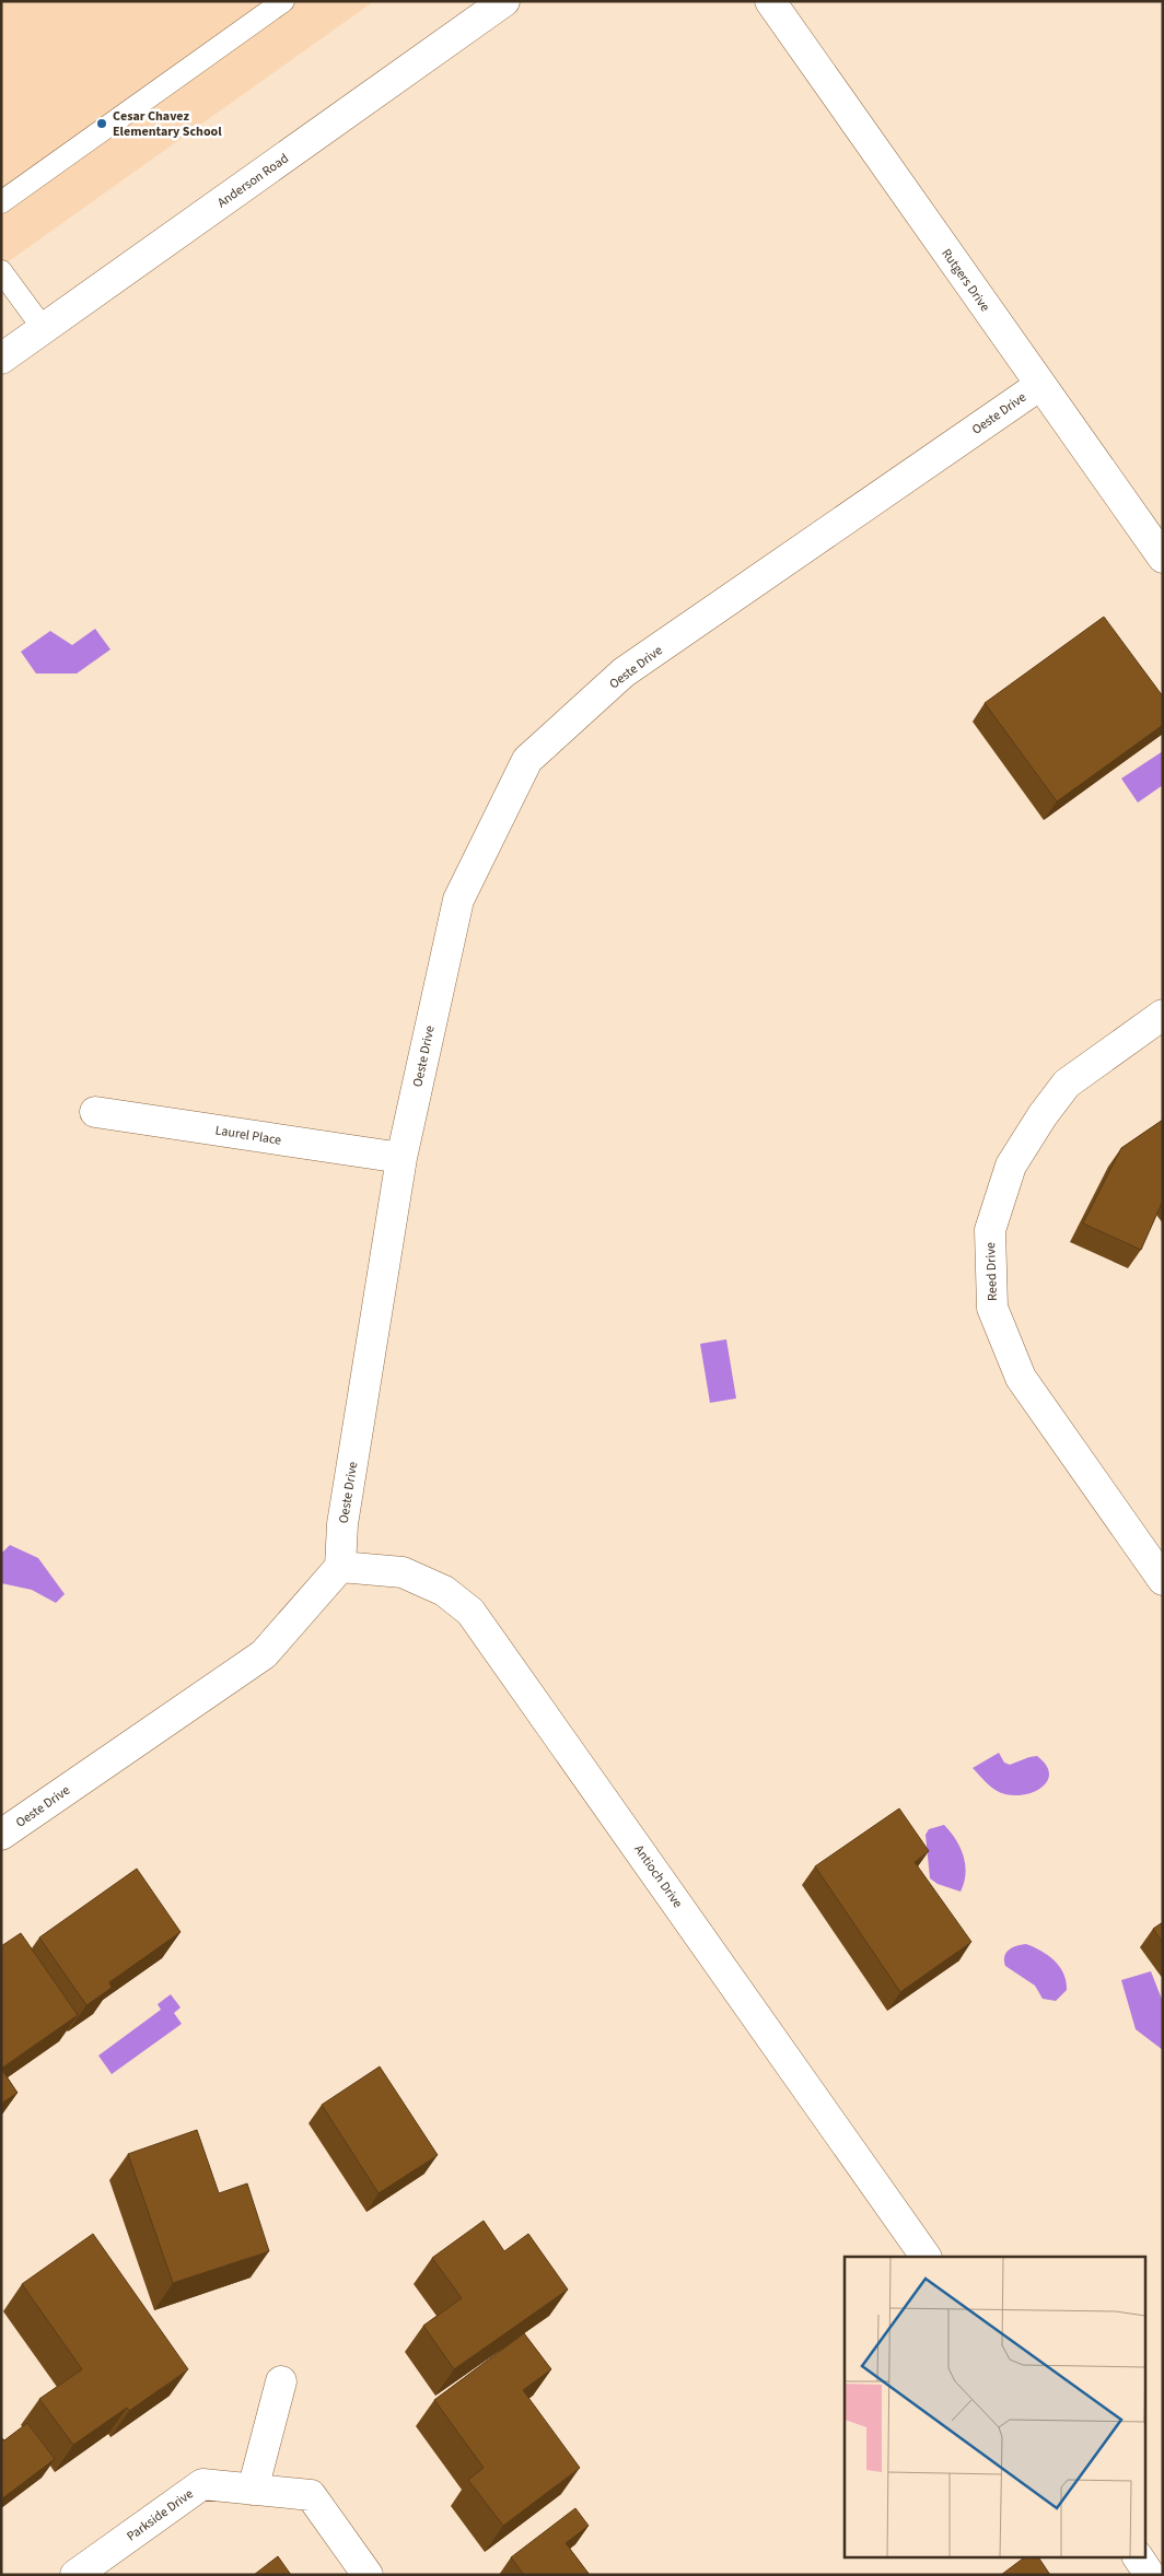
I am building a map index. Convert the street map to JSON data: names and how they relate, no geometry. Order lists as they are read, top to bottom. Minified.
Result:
{"streets":{"street":["Anderson Road","Rutgers Drive","Oeste Drive","Laurel Place","Reed Drive","Antioch Drive","Parkside Drive"]},"crossings":[["Rutgers Drive","Oeste Drive"],["Oeste Drive","Laurel Place"],["Oeste Drive","Antioch Drive"]],"places":["Cesar Chavez Elementary School"]}
